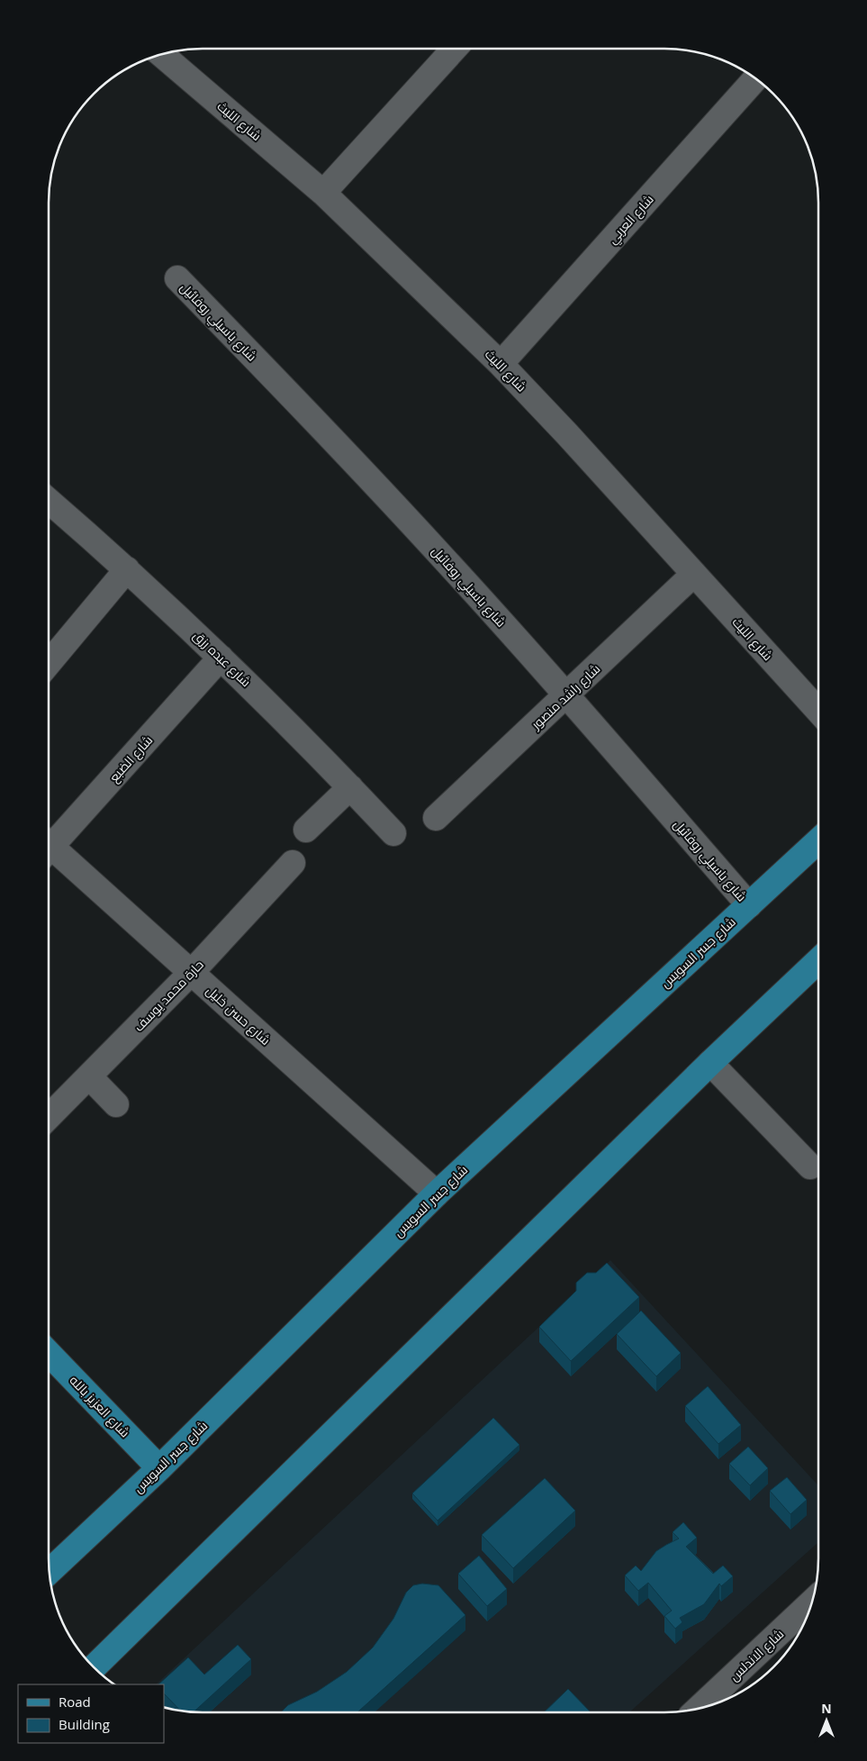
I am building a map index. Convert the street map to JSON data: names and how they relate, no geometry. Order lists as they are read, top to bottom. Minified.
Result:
{"streets":{"main road":["شارع جسر السويس","شارع العزيز بالله"],"street":["شارع الليث","شارع العربي","شارع باسيلي روفائيل","شارع عبده رزق","شارع راشد منصور","شارع الضبع","حارة محمد يوسف","شارع حسن خليل","شارع الاندلس"]},"crossings":[["شارع الليث","شارع العربي"],["شارع الليث","شارع راشد منصور"],["شارع باسيلي روفائيل","شارع راشد منصور"],["شارع باسيلي روفائيل","شارع جسر السويس"],["شارع عبده رزق","شارع الضبع"],["شارع جسر السويس","شارع حسن خليل"],["شارع جسر السويس","شارع العزيز بالله"],["حارة محمد يوسف","شارع حسن خليل"]],"legend":["Road","Building"],"north":"top"}
